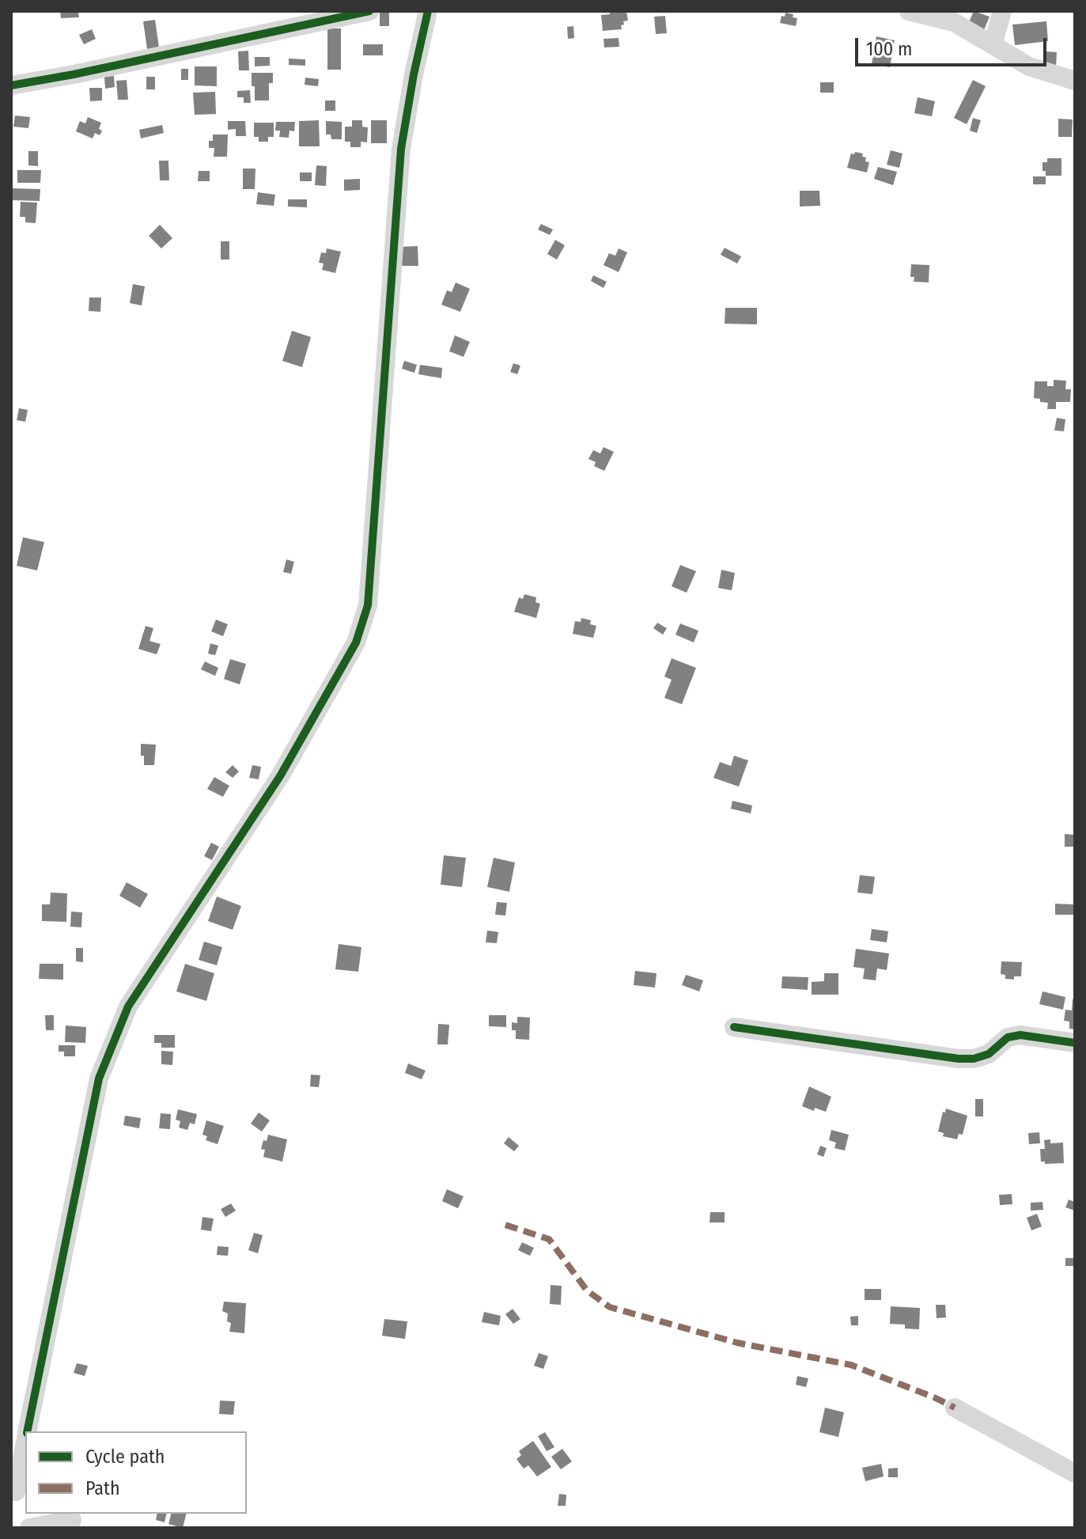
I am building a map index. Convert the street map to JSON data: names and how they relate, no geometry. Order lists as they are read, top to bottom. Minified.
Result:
{"legend":["Cycle path","Path"],"scale_bar":"100 m"}
